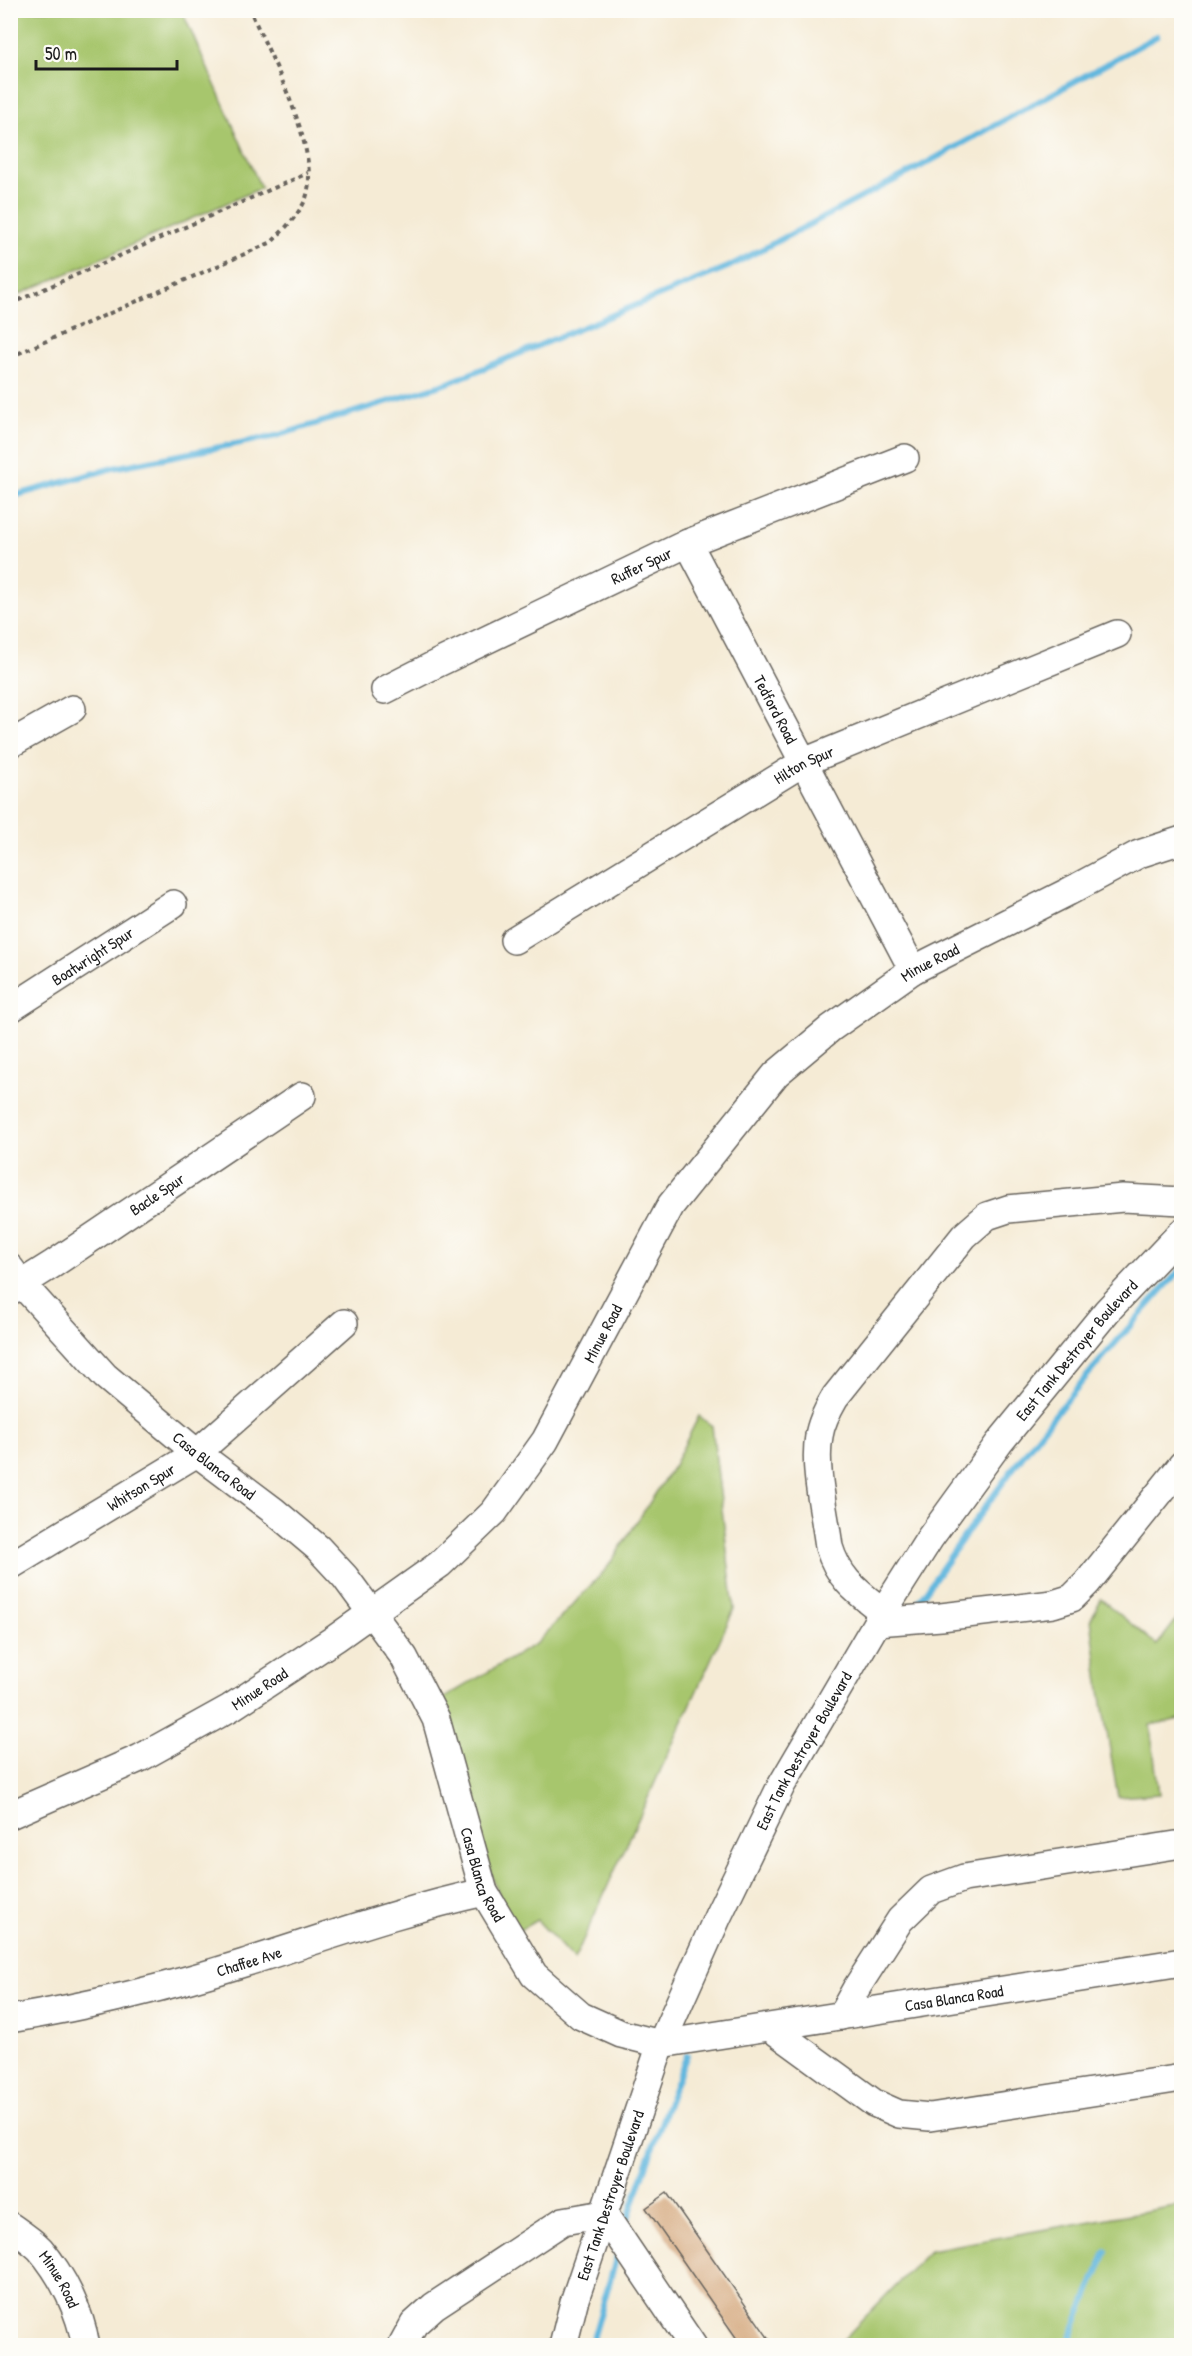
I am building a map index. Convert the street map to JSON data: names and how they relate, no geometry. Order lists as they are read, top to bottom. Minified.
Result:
{"streets":{"street":["Ruffer Spur","Tedford Road","Hilton Spur","Boatwright Spur","Minue Road","Bacle Spur","East Tank Destroyer Boulevard","Casa Blanca Road","Whitson Spur","Chaffee Ave"]},"crossings":[["Ruffer Spur","Tedford Road"],["Tedford Road","Hilton Spur"],["Tedford Road","Minue Road"],["Minue Road","Casa Blanca Road"],["Bacle Spur","Casa Blanca Road"],["East Tank Destroyer Boulevard","Casa Blanca Road"],["Casa Blanca Road","Whitson Spur"],["Casa Blanca Road","Chaffee Ave"]],"scale_bar":"50 m"}
